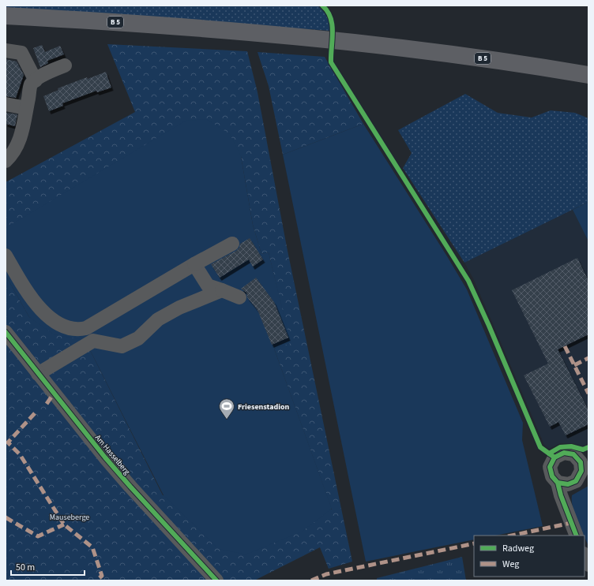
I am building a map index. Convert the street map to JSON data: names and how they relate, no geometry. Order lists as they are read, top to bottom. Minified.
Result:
{"streets":{"highway":["B 5"],"street":["Am Hasselberg"]},"parks":["Mauseberge"],"places":{"sports":["Friesenstadion"]},"legend":["Radweg","Weg"],"scale_bar":"50 m"}
